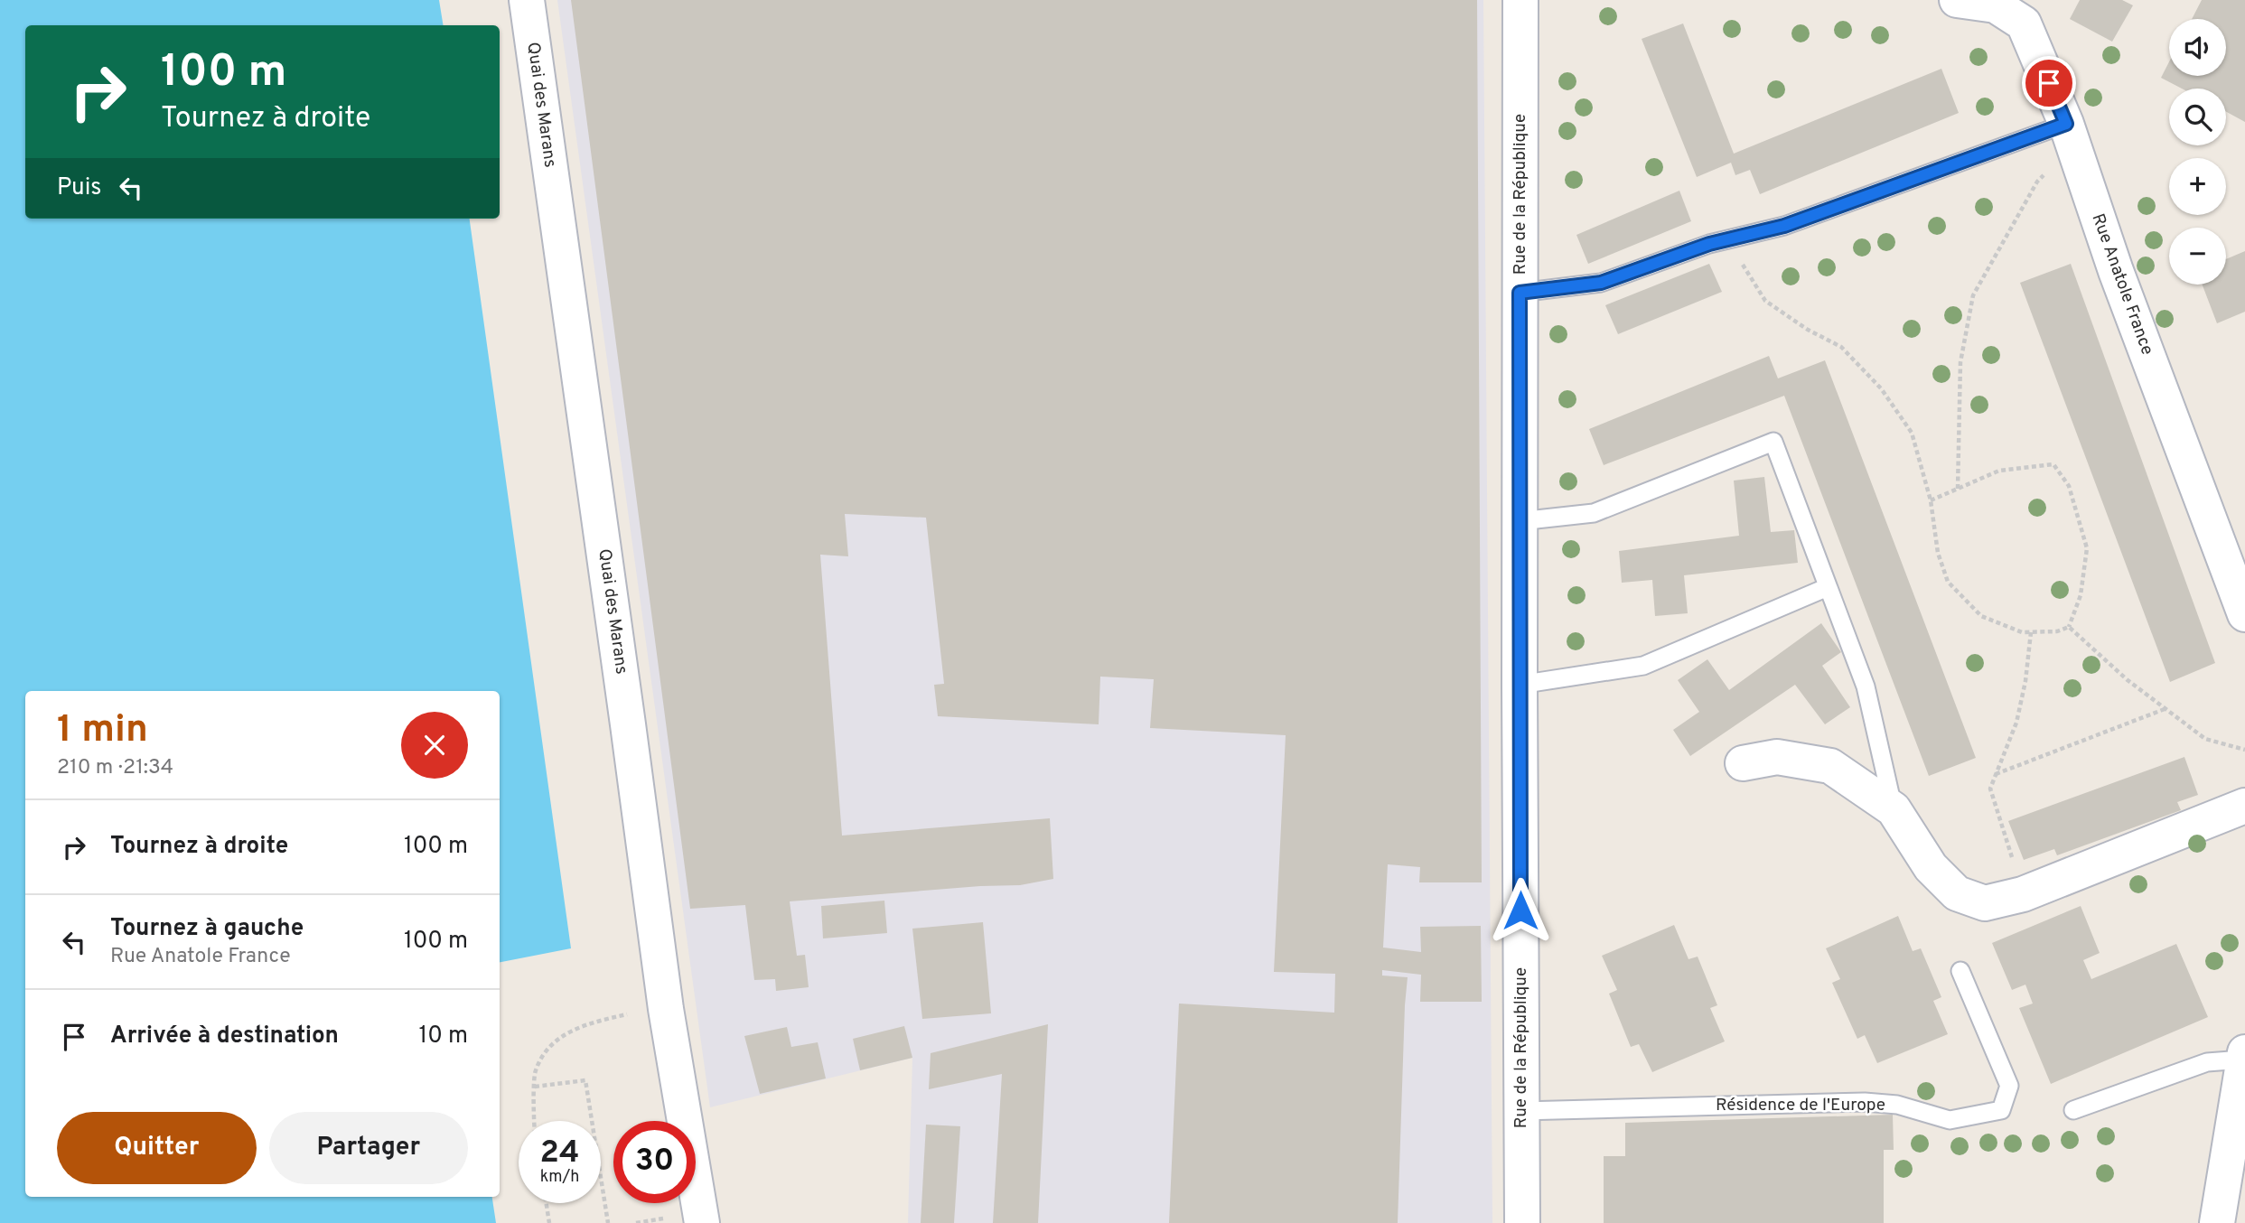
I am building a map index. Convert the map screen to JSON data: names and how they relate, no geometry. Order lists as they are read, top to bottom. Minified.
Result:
{"streets":{"street":["Quai des Marans","Rue de la République","Rue Anatole France"],"lane":["Résidence de l'Europe"]},"crossings":[["Rue de la République","Résidence de l'Europe"]],"page":{"map_buttons":["+","−"],"turn":["100 m","Tournez à droite"],"then":"Puis","heading":["1 min","210 m · 21:34"],"list":[{"name":"Tournez à droite","value":"100 m"},{"name":"Tournez à gauche","note":"Rue Anatole France","value":"100 m"},{"name":"Arrivée à destination","value":"10 m"}],"buttons":["Quitter","Partager"],"speed":"24 km/h","limit":"30"}}
